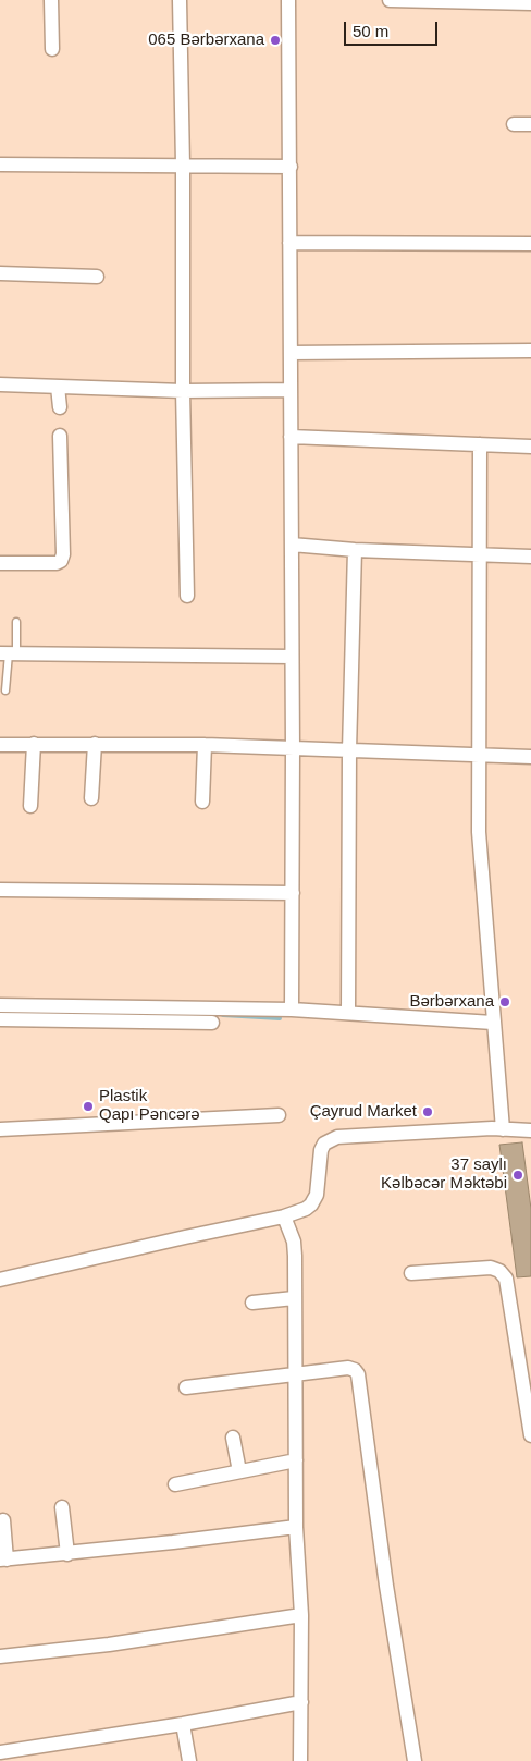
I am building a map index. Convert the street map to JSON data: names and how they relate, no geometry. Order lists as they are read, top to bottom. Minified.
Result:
{"places":["065 Bərbərxana","Bərbərxana","Plastik Qapı Pəncərə","Çayrud Market","37 saylı Kəlbəcər Məktəbi"],"scale_bar":"50 m"}
